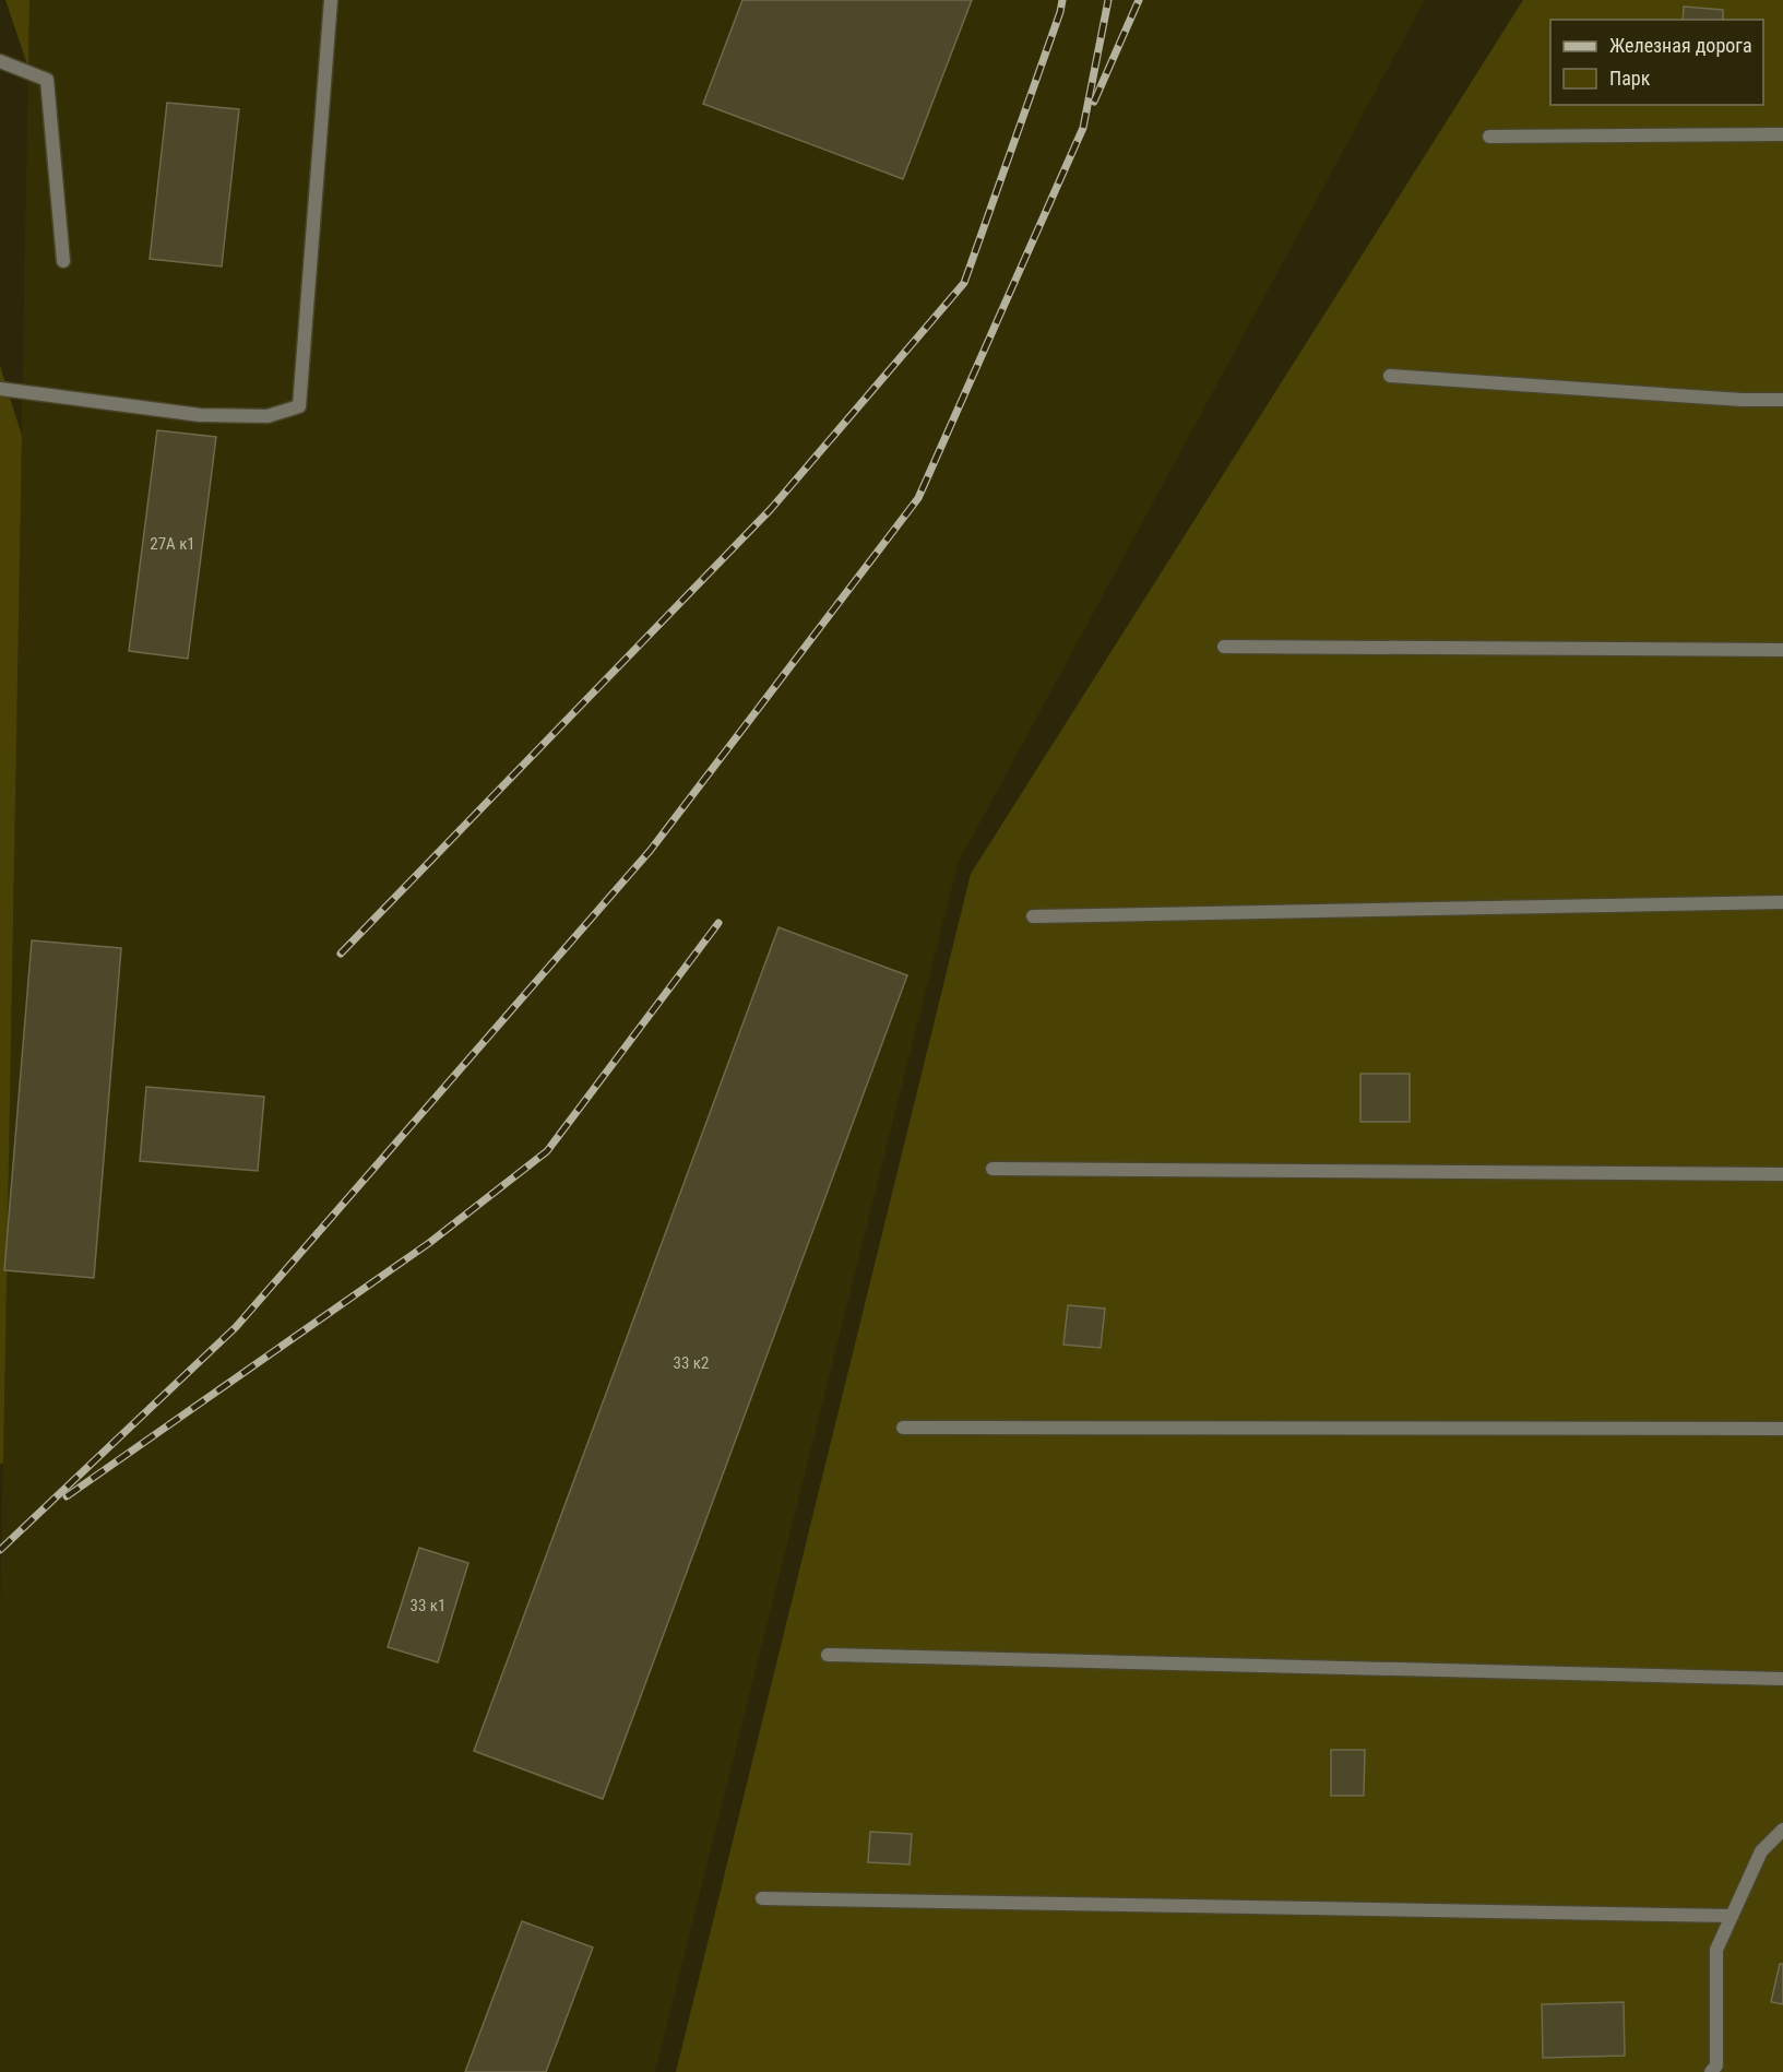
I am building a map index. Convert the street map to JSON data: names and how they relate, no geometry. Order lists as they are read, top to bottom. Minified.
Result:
{"house_numbers":["27А к1","33 к2","33 к1"],"legend":["Железная дорога","Парк"]}
